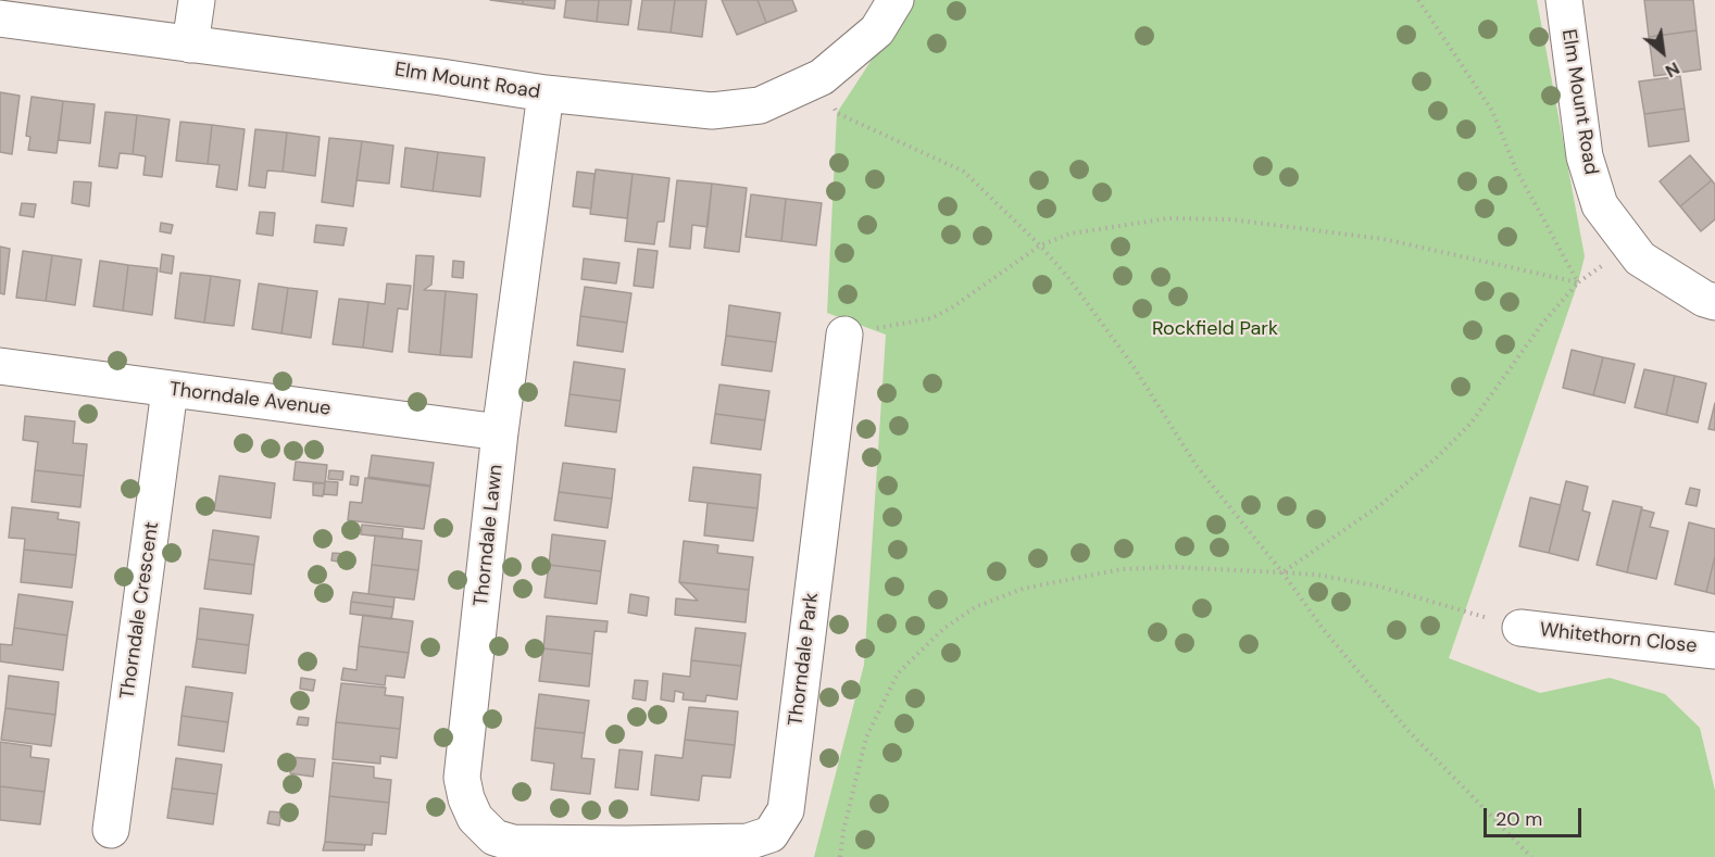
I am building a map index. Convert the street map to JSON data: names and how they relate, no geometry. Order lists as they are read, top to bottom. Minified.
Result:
{"streets":{"street":["Elm Mount Road","Thorndale Avenue","Thorndale Lawn","Thorndale Crescent","Whitethorn Close","Thorndale Park"]},"crossings":[["Elm Mount Road","Thorndale Lawn"],["Thorndale Avenue","Thorndale Lawn"],["Thorndale Avenue","Thorndale Crescent"],["Thorndale Lawn","Thorndale Park"]],"parks":["Rockfield Park"],"scale_bar":"20 m","north":"bottom right"}
